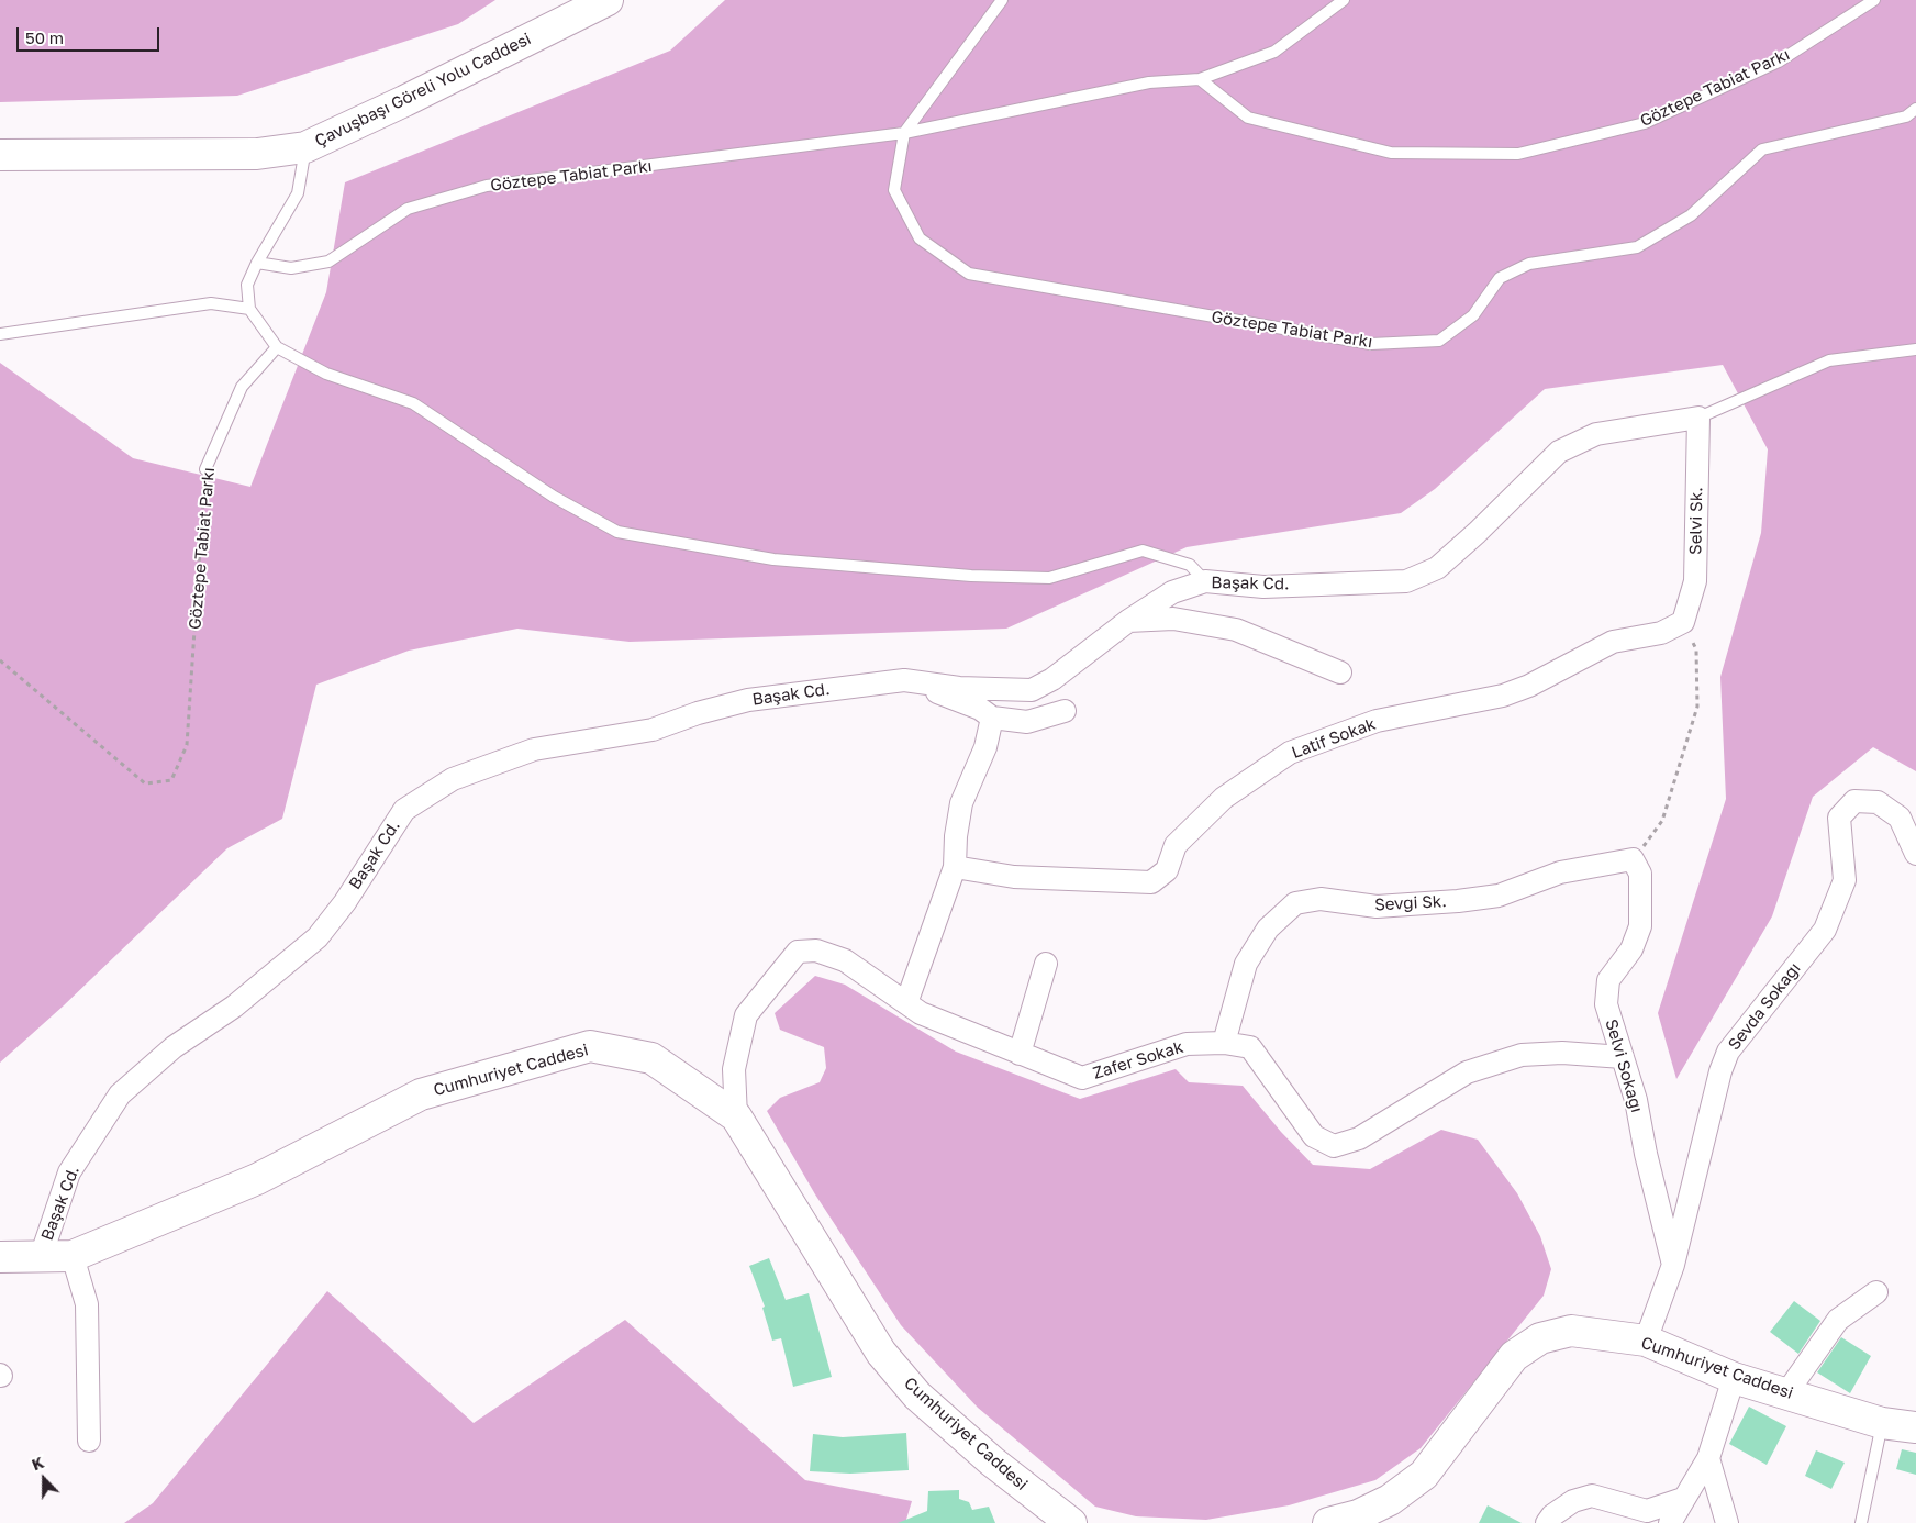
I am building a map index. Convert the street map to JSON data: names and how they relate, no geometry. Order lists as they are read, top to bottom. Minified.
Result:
{"streets":{"main road":["Çavuşbaşı Göreli Yolu Caddesi","Cumhuriyet Caddesi"],"street":["Selvi Sk.","Başak Cd.","Latif Sokak","Sevgi Sk.","Sevda Sokağı","Zafer Sokak","Selvi Sokağı"],"lane":["Göztepe Tabiat Parkı"]},"crossings":[["Selvi Sk.","Başak Cd."],["Selvi Sk.","Latif Sokak"],["Başak Cd.","Cumhuriyet Caddesi"],["Sevgi Sk.","Zafer Sokak"],["Sevgi Sk.","Selvi Sokağı"],["Sevda Sokağı","Selvi Sokağı"],["Sevda Sokağı","Cumhuriyet Caddesi"],["Zafer Sokak","Selvi Sokağı"],["Zafer Sokak","Cumhuriyet Caddesi"]],"scale_bar":"50 m","north":"top"}
